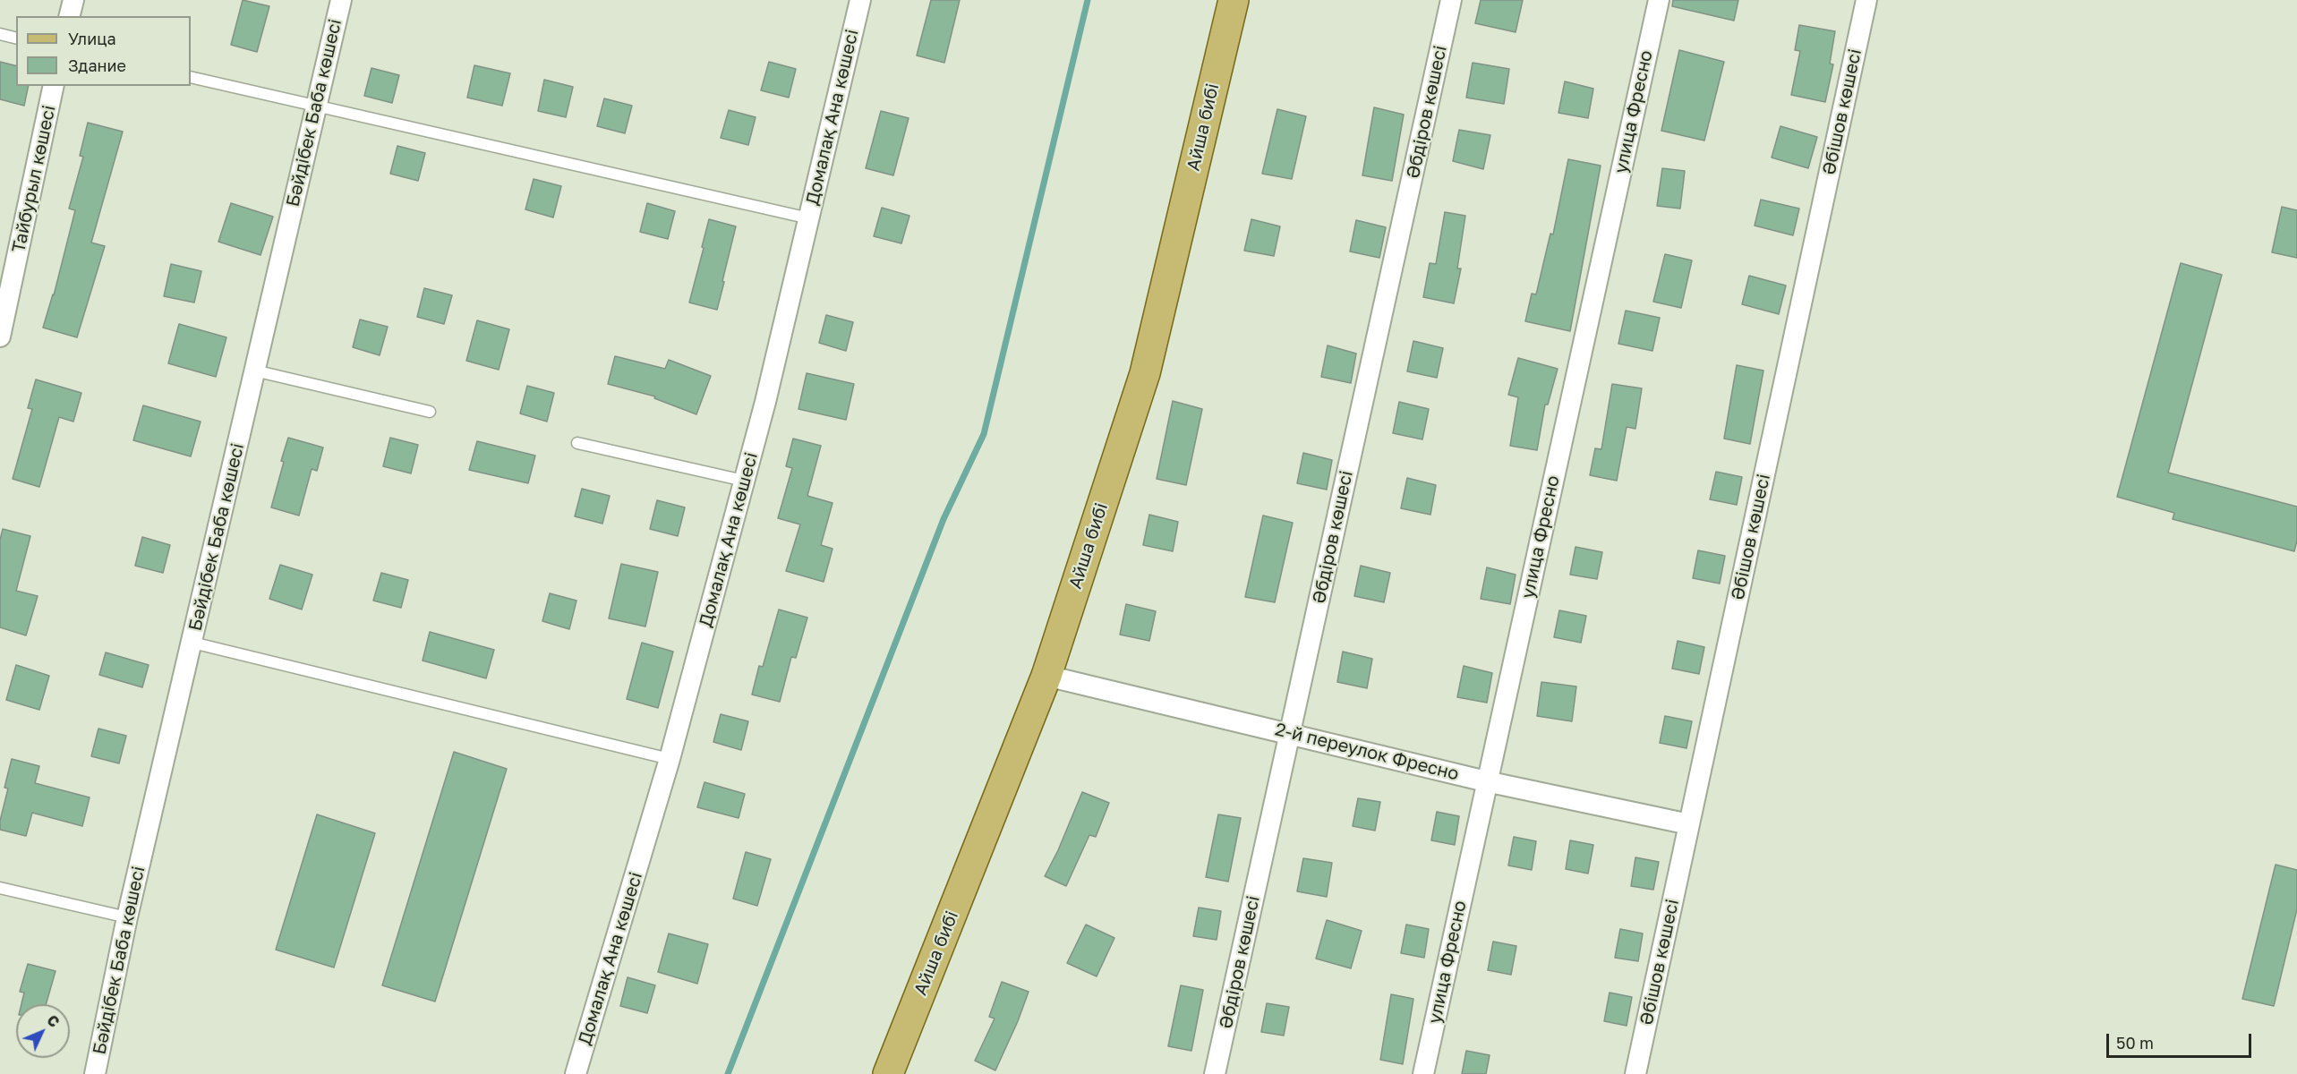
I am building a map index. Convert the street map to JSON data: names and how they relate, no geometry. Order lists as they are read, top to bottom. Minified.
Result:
{"streets":{"main road":["Айша бибі"],"street":["Әбдіров көшесі","улица Фресно","Әбішов көшесі","Бәйдібек Баба көшесі","Домалақ Ана көшесі","Тайбурыл көшесі","2-й переулок Фресно"]},"crossings":[["Әбдіров көшесі","2-й переулок Фресно"],["улица Фресно","2-й переулок Фресно"],["Әбішов көшесі","2-й переулок Фресно"],["Айша бибі","2-й переулок Фресно"]],"legend":["Улица","Здание"],"scale_bar":"50 m","north":"top right"}
